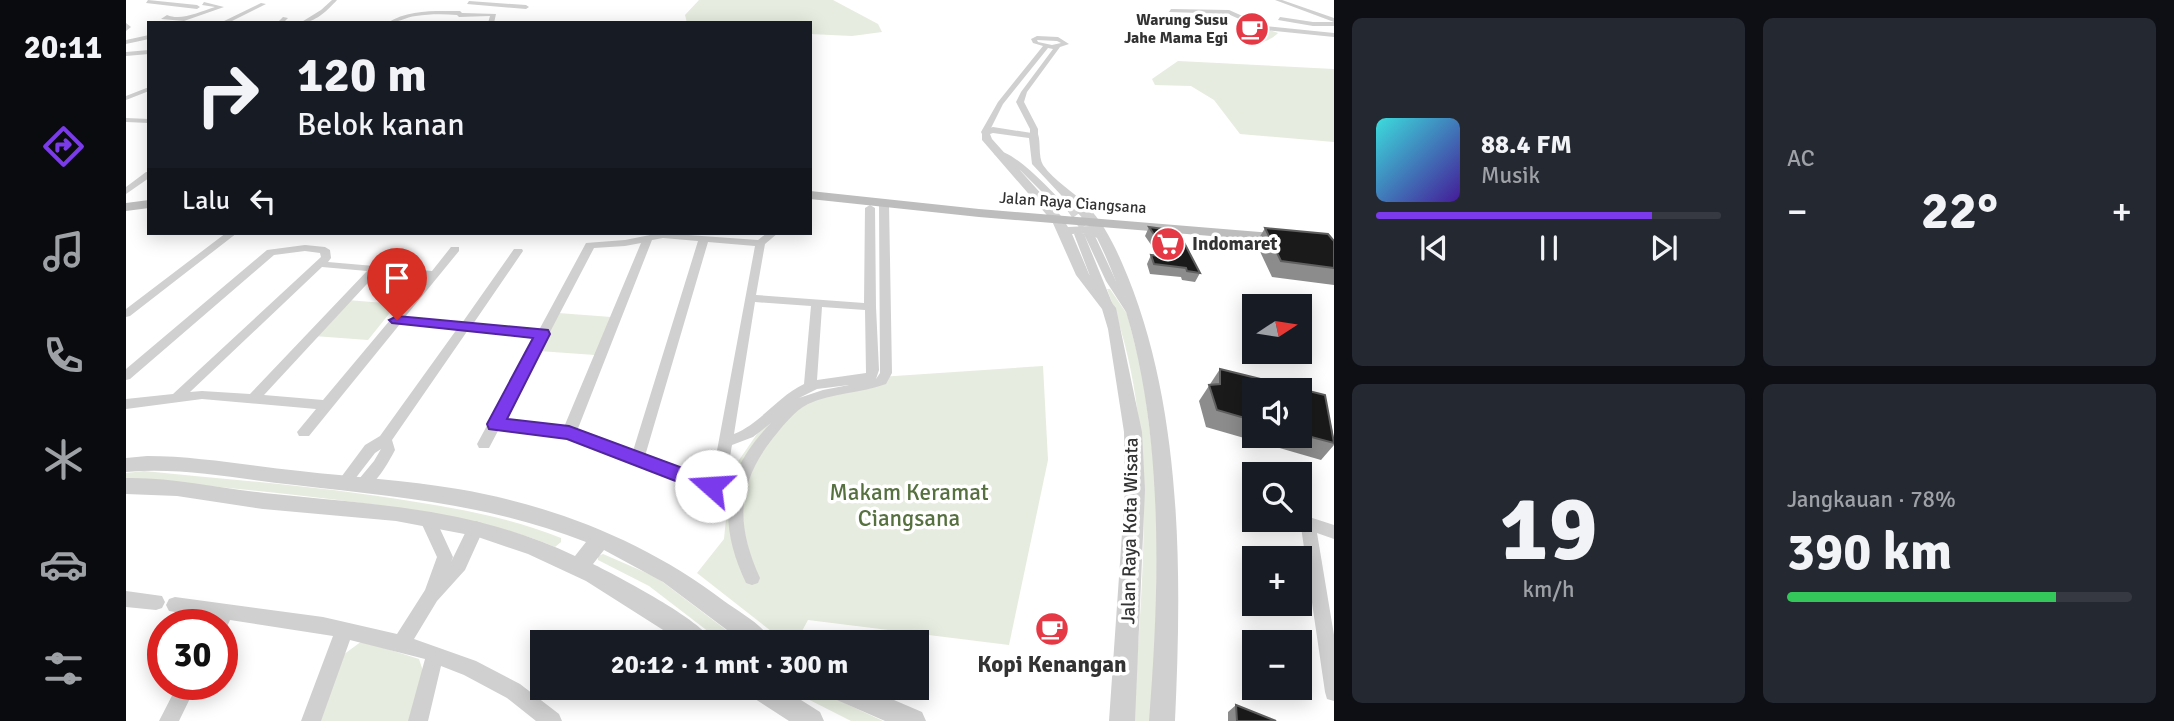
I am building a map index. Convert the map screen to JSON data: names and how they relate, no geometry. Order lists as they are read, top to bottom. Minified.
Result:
{"streets":{"main road":["Jalan Raya Ciangsana"],"street":["Jalan Raya Kota Wisata"]},"crossings":[["Jalan Raya Ciangsana","Jalan Raya Kota Wisata"]],"parks":["Makam Keramat Ciangsana"],"places":{"cafe":["Warung Susu Jahe Mama Egi","Kopi Kenangan"],"supermarket":["Indomaret"]},"north":"right","page":{"tabs":"20:11","tile":["AC",["19","km/h"],["Jangkauan · 78%","390 km"]],"turn":["120 m","Belok kanan"],"song":["88.4 FM","Musik"],"then":"Lalu","heat":["−","22°","+"],"map_buttons":["+","−"],"limit":"30","trip":"20:12 · 1 mnt · 300 m"}}
